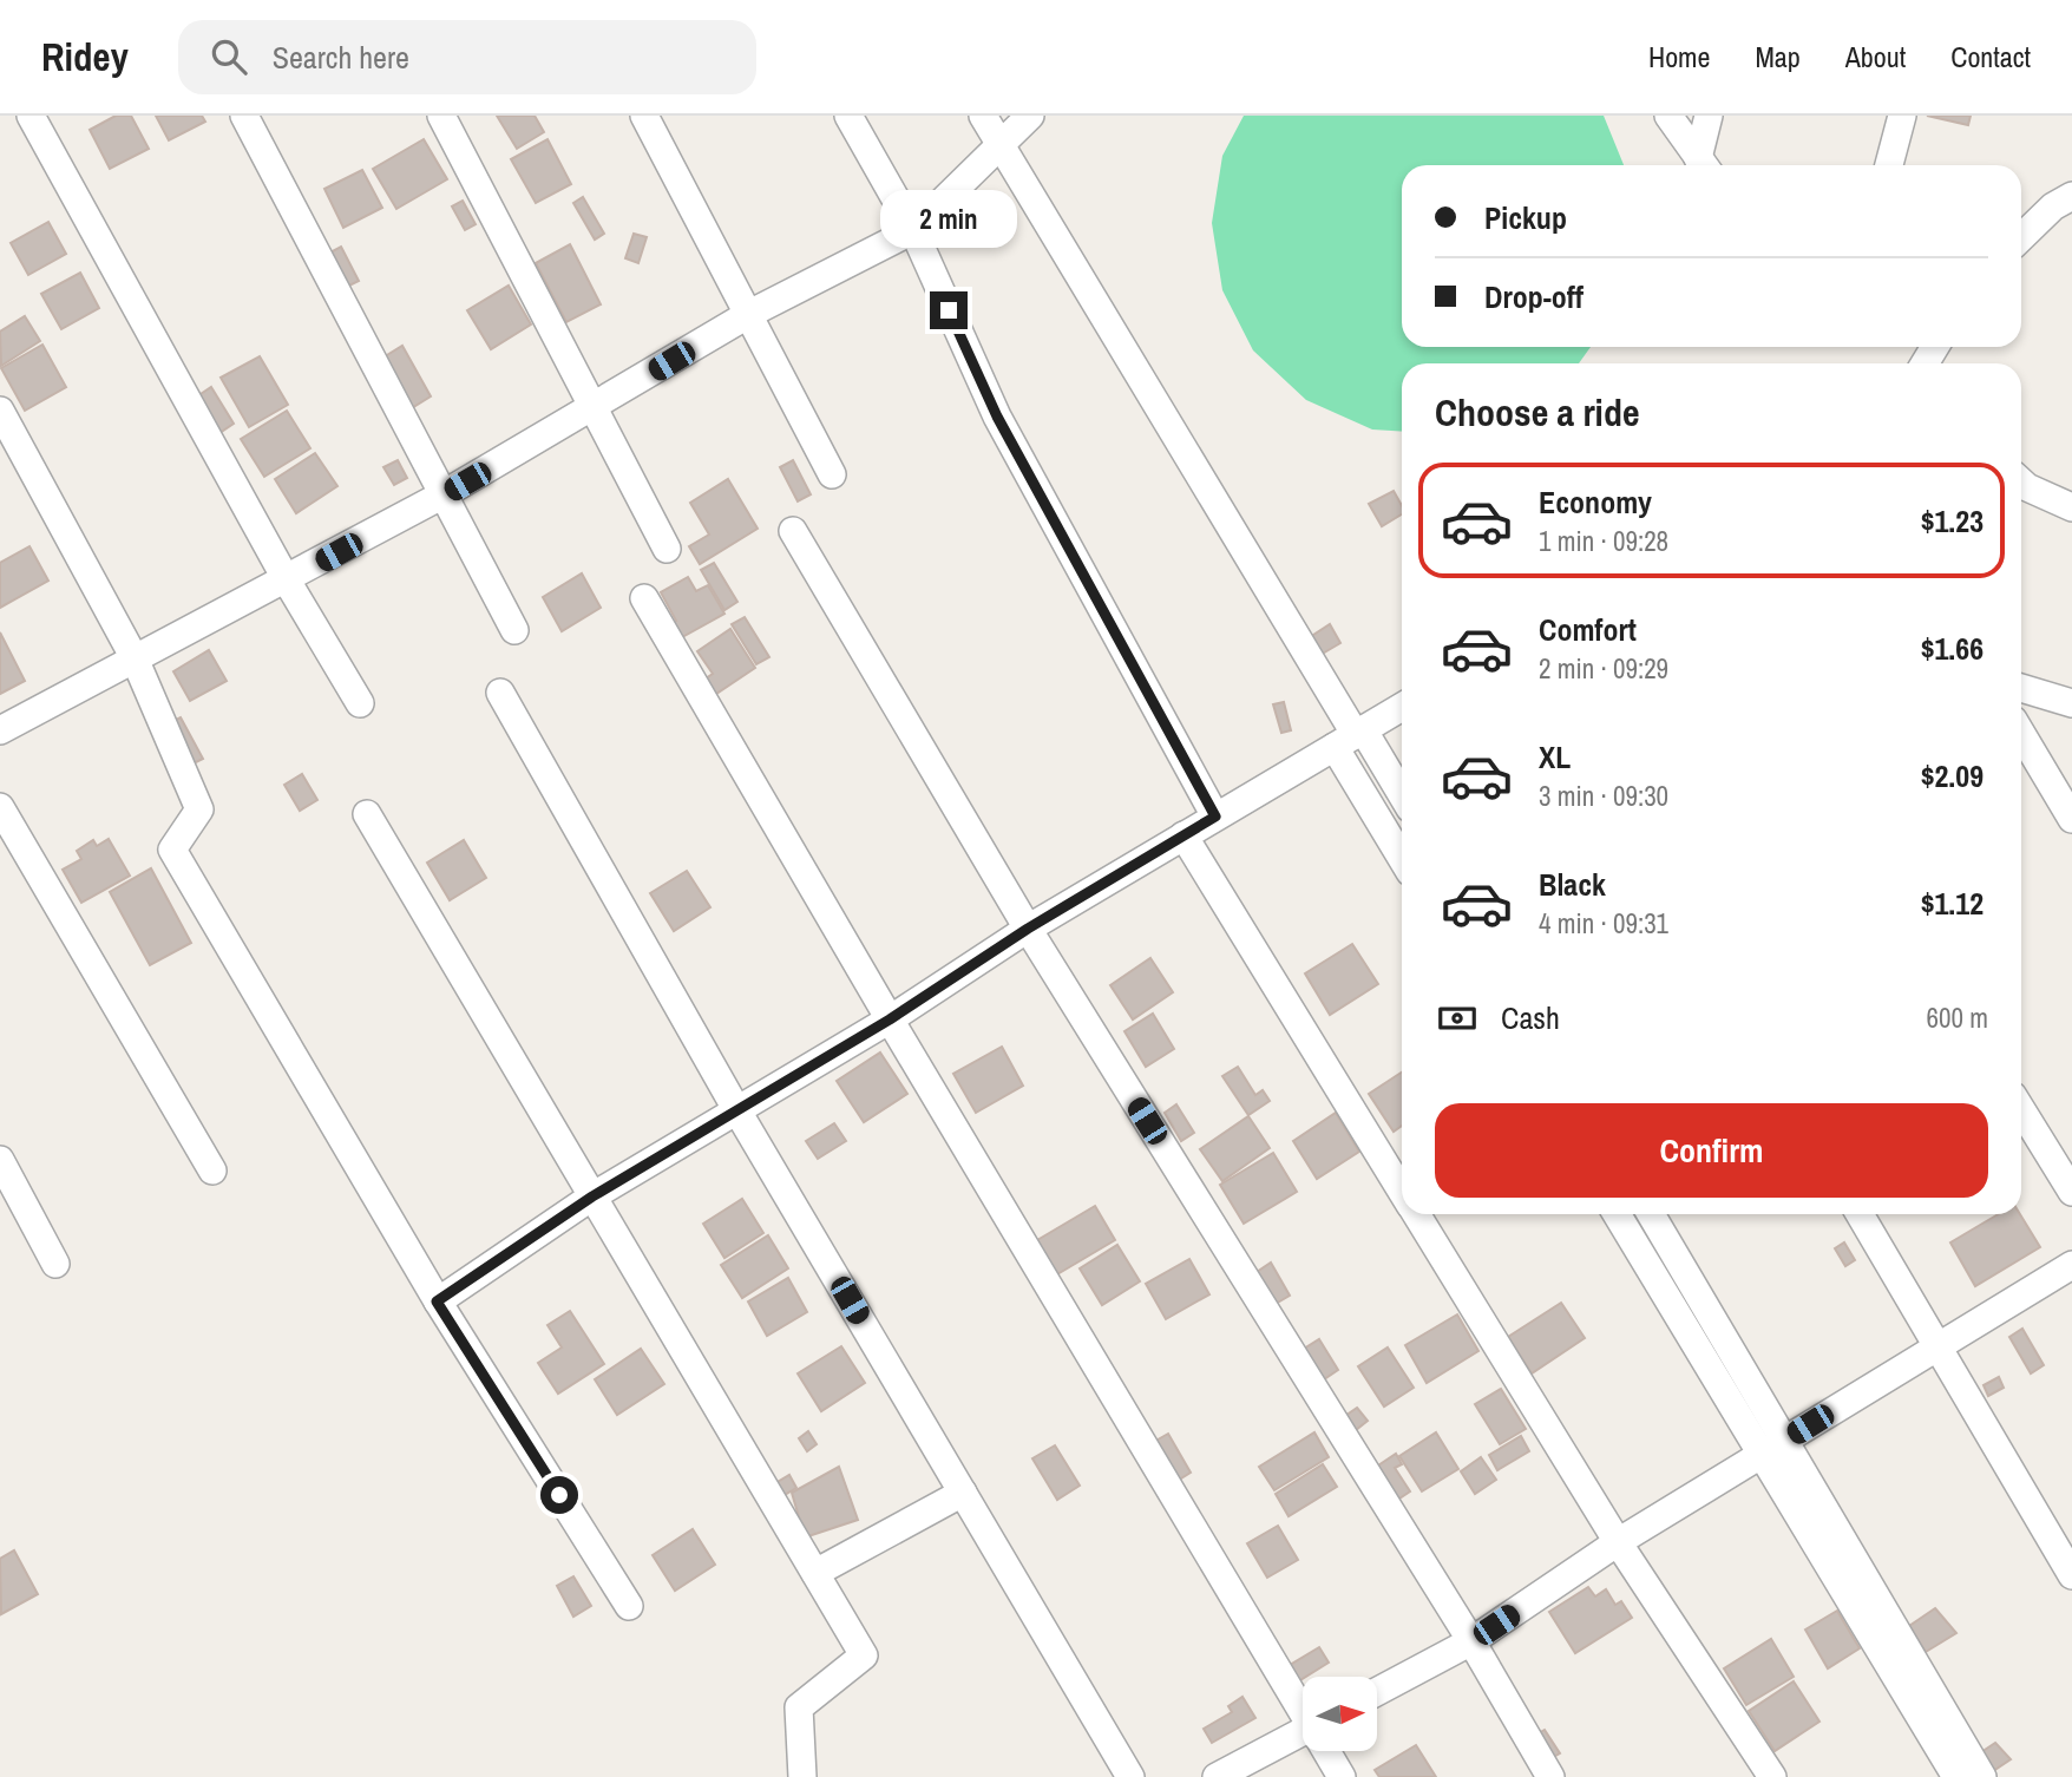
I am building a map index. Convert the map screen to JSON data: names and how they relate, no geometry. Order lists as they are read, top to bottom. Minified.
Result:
{"north":"right","page":{"header":"Ridey","search":"Search here","nav":["Home","Map","About","Contact"],"banner":["Pickup","Drop-off"],"bubble":"2 min","heading":"Choose a ride","list":[{"name":"Economy","note":"1 min · 09:28","value":"$1.23"},{"name":"Comfort","note":"2 min · 09:29","value":"$1.66"},{"name":"XL","note":"3 min · 09:30","value":"$2.09"},{"name":"Black","note":"4 min · 09:31","value":"$1.12"}],"pay":["Cash","600 m"],"buttons":"Confirm"}}
